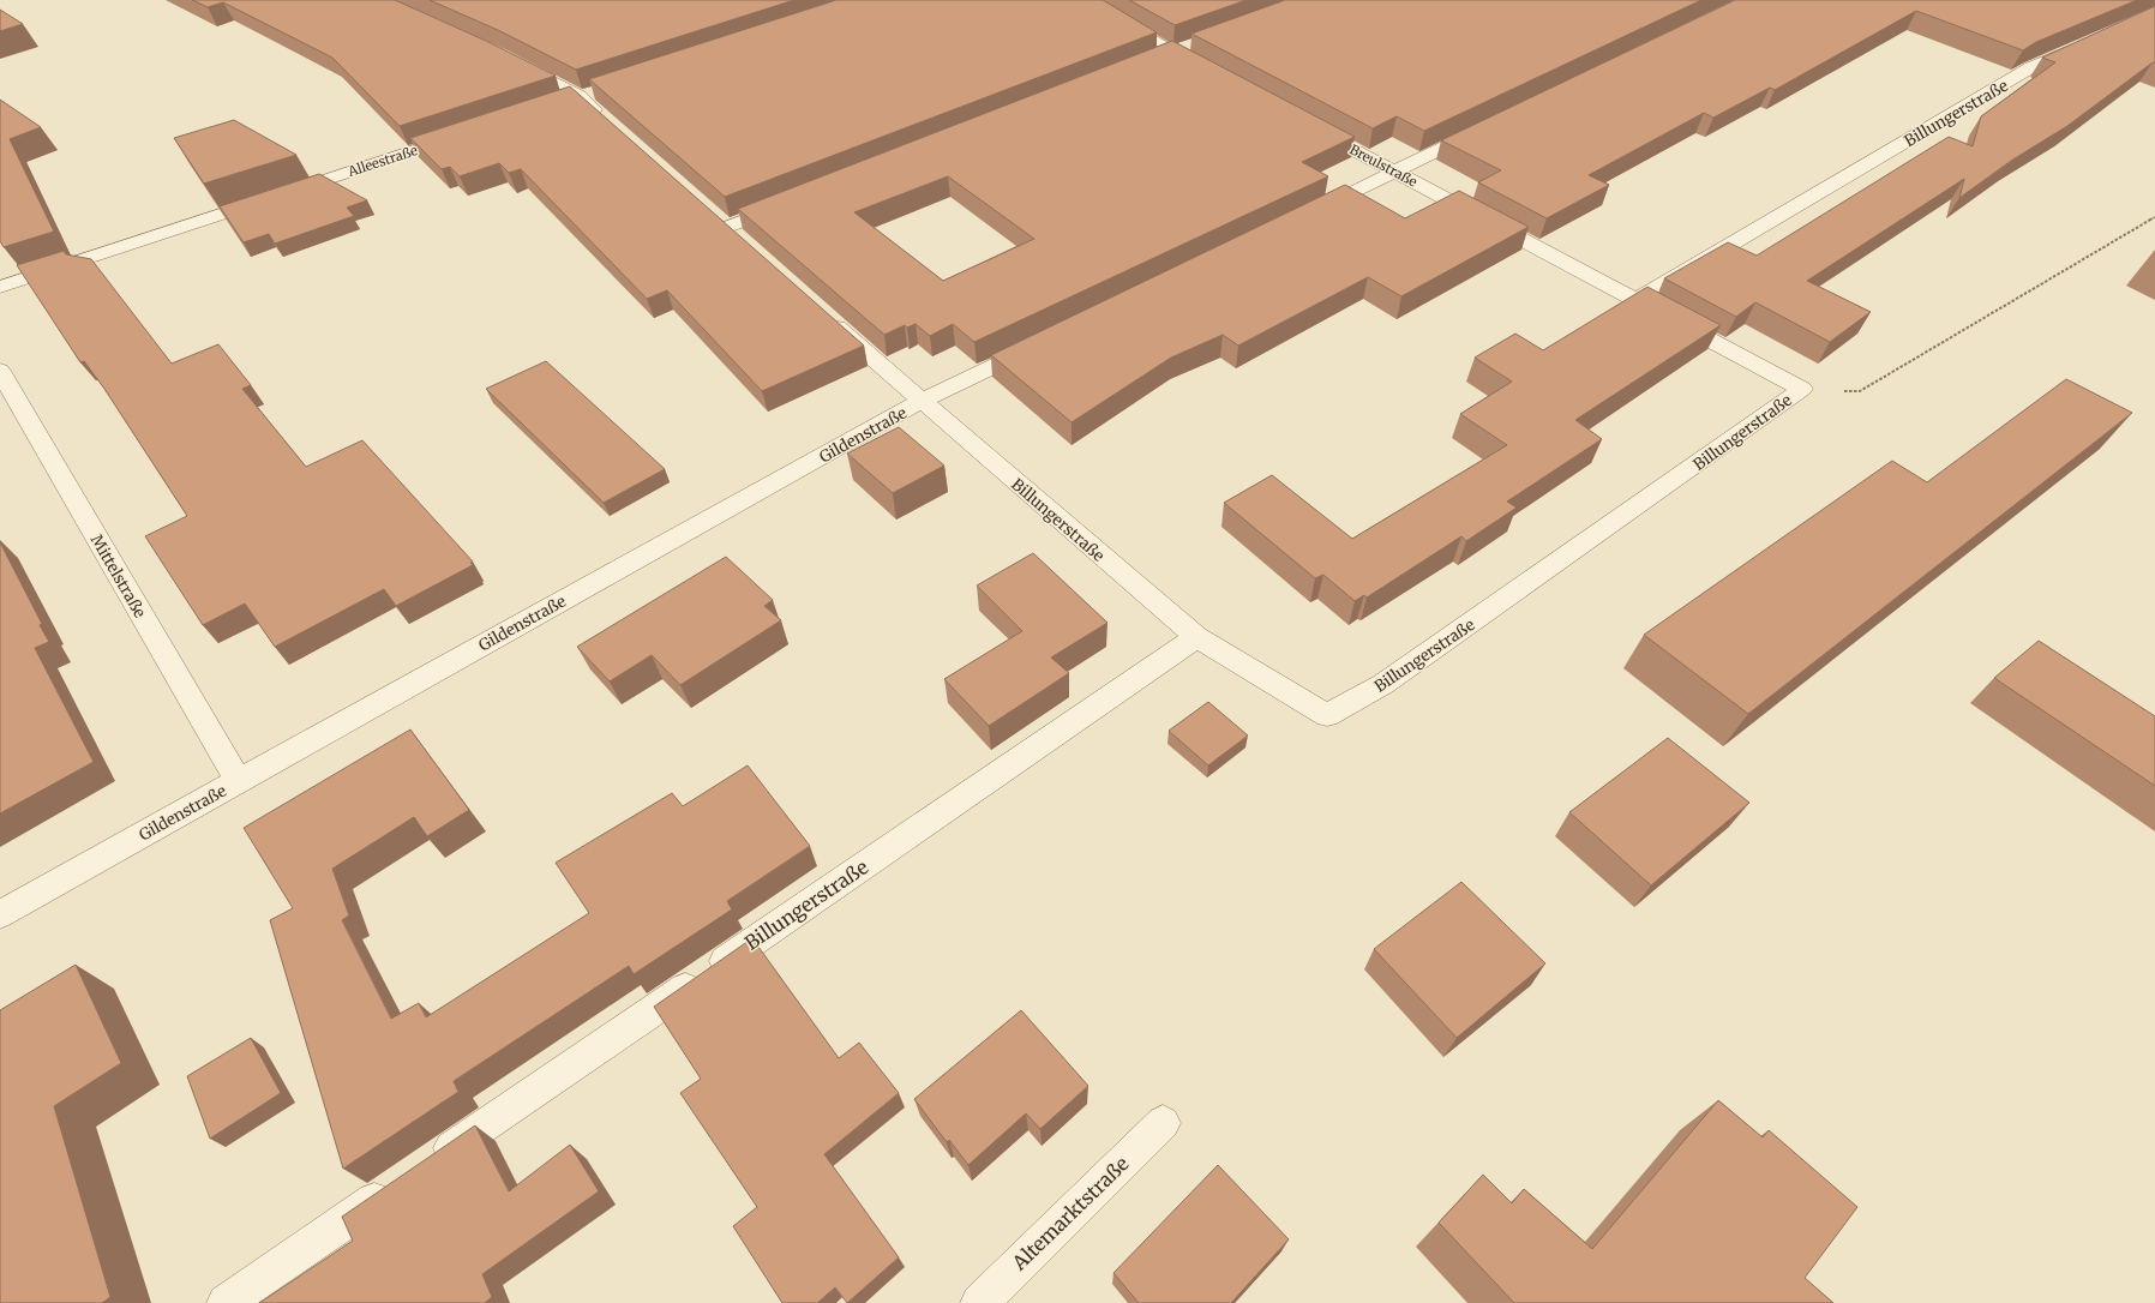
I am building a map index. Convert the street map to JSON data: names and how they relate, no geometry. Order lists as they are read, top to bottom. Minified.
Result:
{"streets":{"street":["Billungerstraße","Alleestraße","Breulstraße","Gildenstraße","Mittelstraße","Altemarktstraße"]},"crossings":[["Billungerstraße","Breulstraße"],["Billungerstraße","Gildenstraße"],["Gildenstraße","Mittelstraße"]]}
